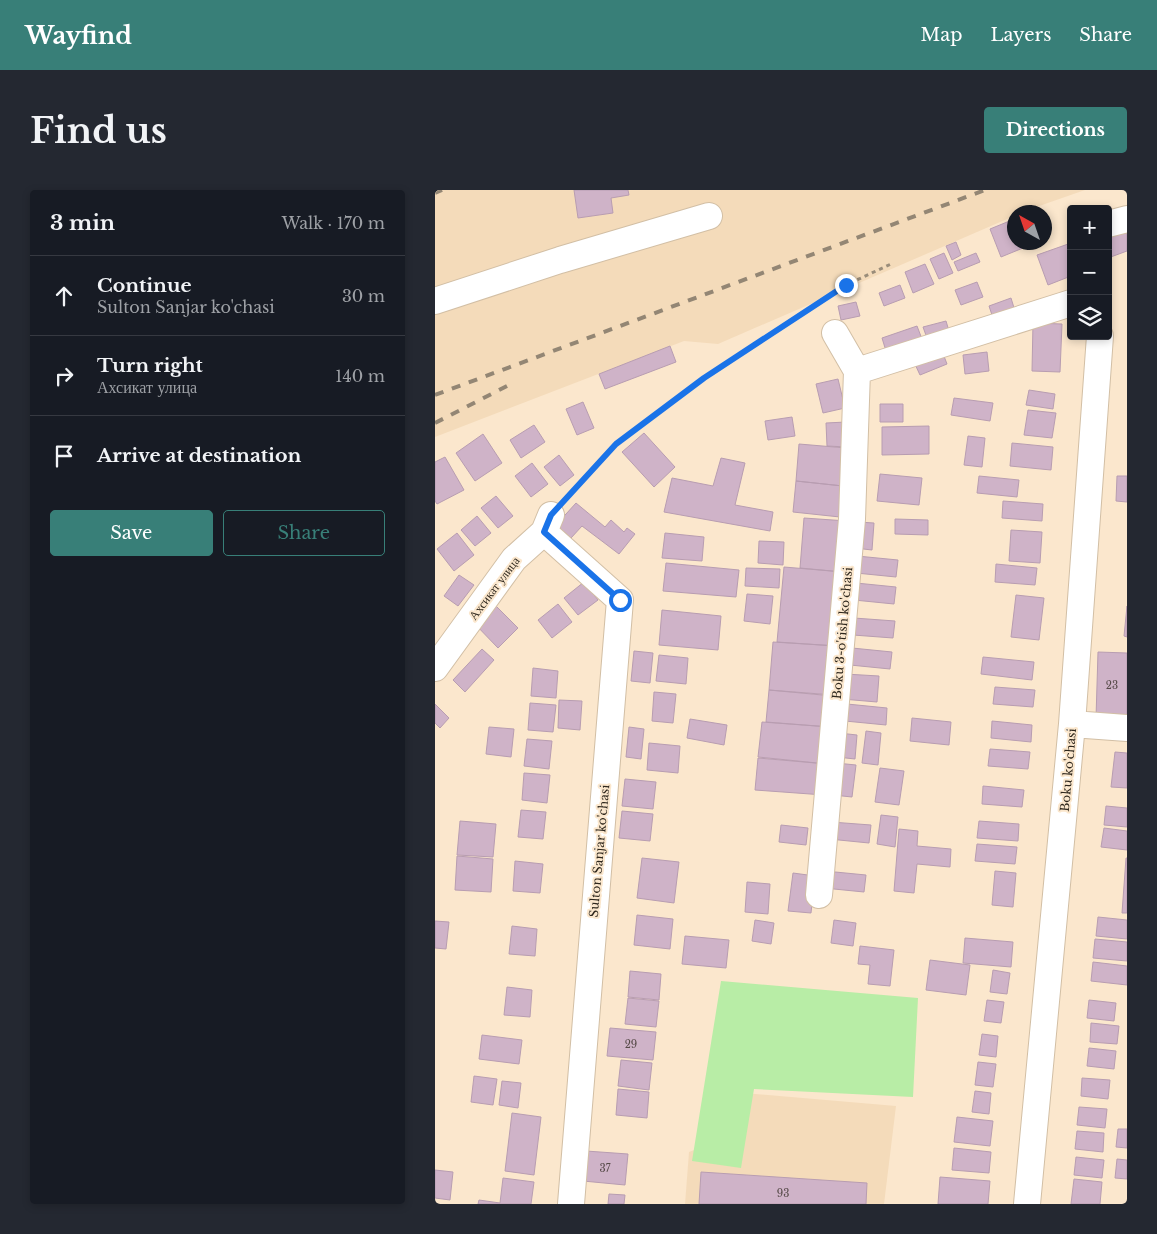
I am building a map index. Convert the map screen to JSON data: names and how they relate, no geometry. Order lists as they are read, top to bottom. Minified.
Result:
{"streets":{"street":["Ахсикат улица","Boku 3-o'tish ko'chasi","Boku ko'chasi","Sulton Sanjar ko'chasi"]},"crossings":[["Ахсикат улица","Sulton Sanjar ko'chasi"]],"house_numbers":["23","29","37","93"],"north":"top left","page":{"header":"Wayfind","nav":["Map","Layers","Share"],"buttons":["Directions",["Save","Share"]],"title":"Find us","heading":["3 min","Walk · 170 m"],"map_buttons":["+","−"],"list":[["Continue","Sulton Sanjar ko'chasi","30 m"],["Turn right","Ахсикат улица","140 m"],"Arrive at destination"]}}
